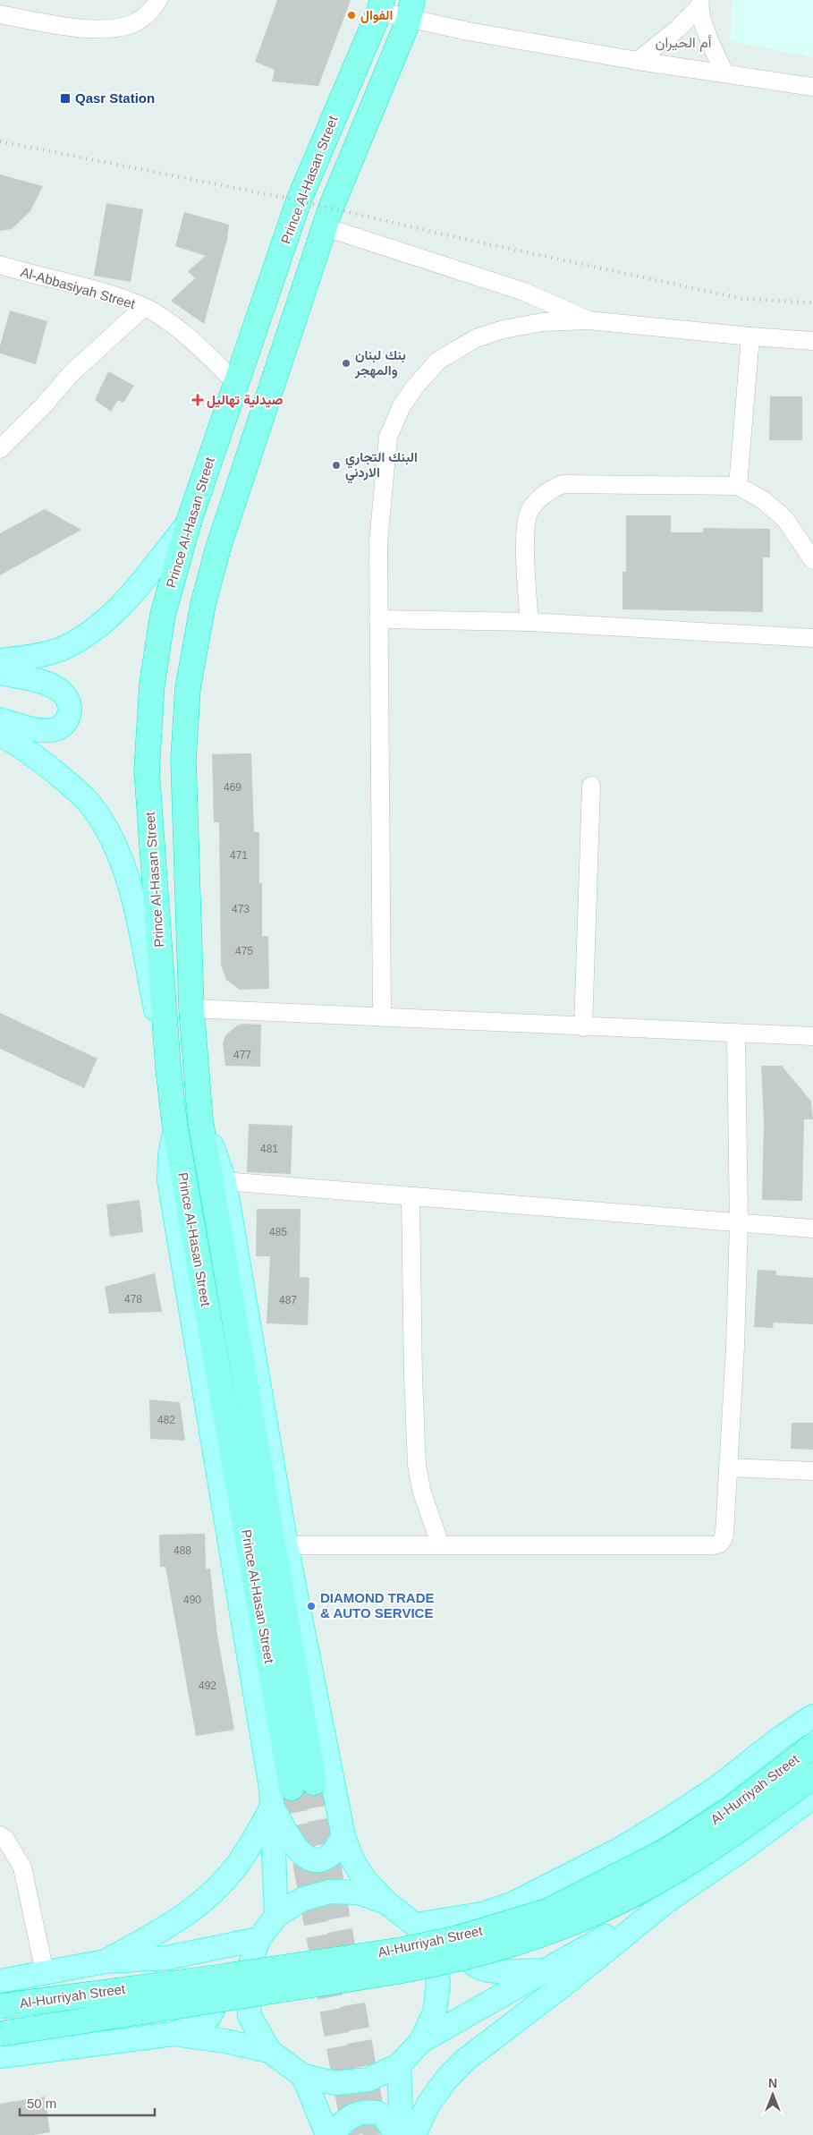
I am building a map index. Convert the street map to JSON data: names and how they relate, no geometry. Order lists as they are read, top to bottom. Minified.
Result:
{"streets":{"highway":["Prince Al-Hasan Street","Al-Hurriyah Street"],"street":["Al-Abbasiyah Street"]},"crossings":[["Prince Al-Hasan Street","Al-Abbasiyah Street"]],"districts":["أم الحيران"],"places":{"other":["الفوال","بنك لبنان والمهجر","البنك التجاري الاردني","DIAMOND TRADE & AUTO SERVICE"],"transit":["Qasr Station"],"health":["صيدلية تهاليل"]},"house_numbers":["469","471","473","475","477","481","485","478","487","482","488","490","492"],"scale_bar":"50 m","north":"top"}
